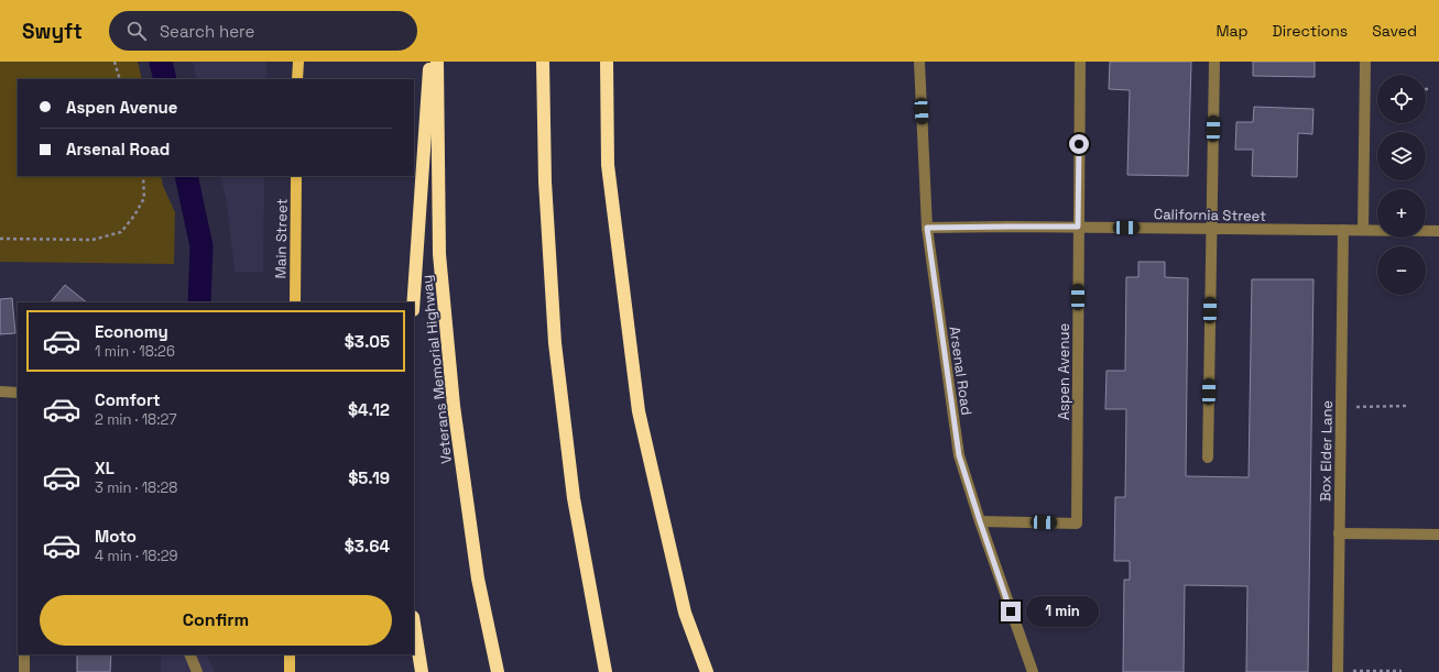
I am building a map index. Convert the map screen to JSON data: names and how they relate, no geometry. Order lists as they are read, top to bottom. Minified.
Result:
{"streets":{"highway":["Veterans Memorial Highway"],"main road":["Main Street"],"street":["California Street","Arsenal Road","Aspen Avenue","Box Elder Lane"]},"crossings":[["California Street","Arsenal Road"],["California Street","Aspen Avenue"],["California Street","Box Elder Lane"],["Arsenal Road","Aspen Avenue"]],"page":{"header":"Swyft","search":"Search here","nav":["Map","Directions","Saved"],"map_buttons":["+","−"],"banner":["Aspen Avenue","Arsenal Road"],"list":[{"name":"Economy","note":"1 min · 18:26","value":"$3.05"},{"name":"Comfort","note":"2 min · 18:27","value":"$4.12"},{"name":"XL","note":"3 min · 18:28","value":"$5.19"},{"name":"Moto","note":"4 min · 18:29","value":"$3.64"}],"buttons":"Confirm","bubble":"1 min"}}
